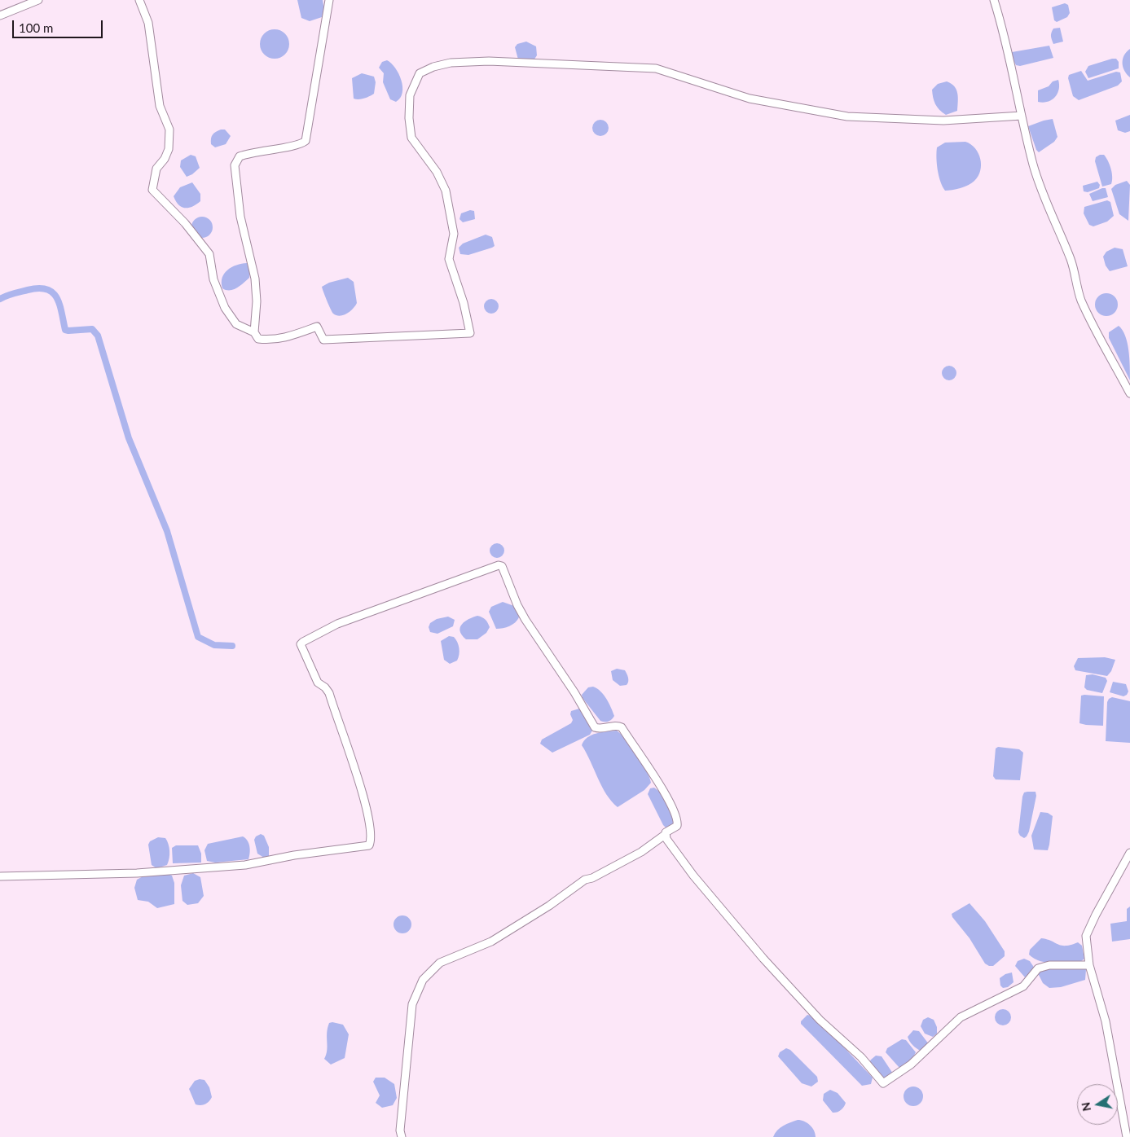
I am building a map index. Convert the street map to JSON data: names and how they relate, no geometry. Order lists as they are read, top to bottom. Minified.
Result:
{"scale_bar":"100 m","north":"left"}
